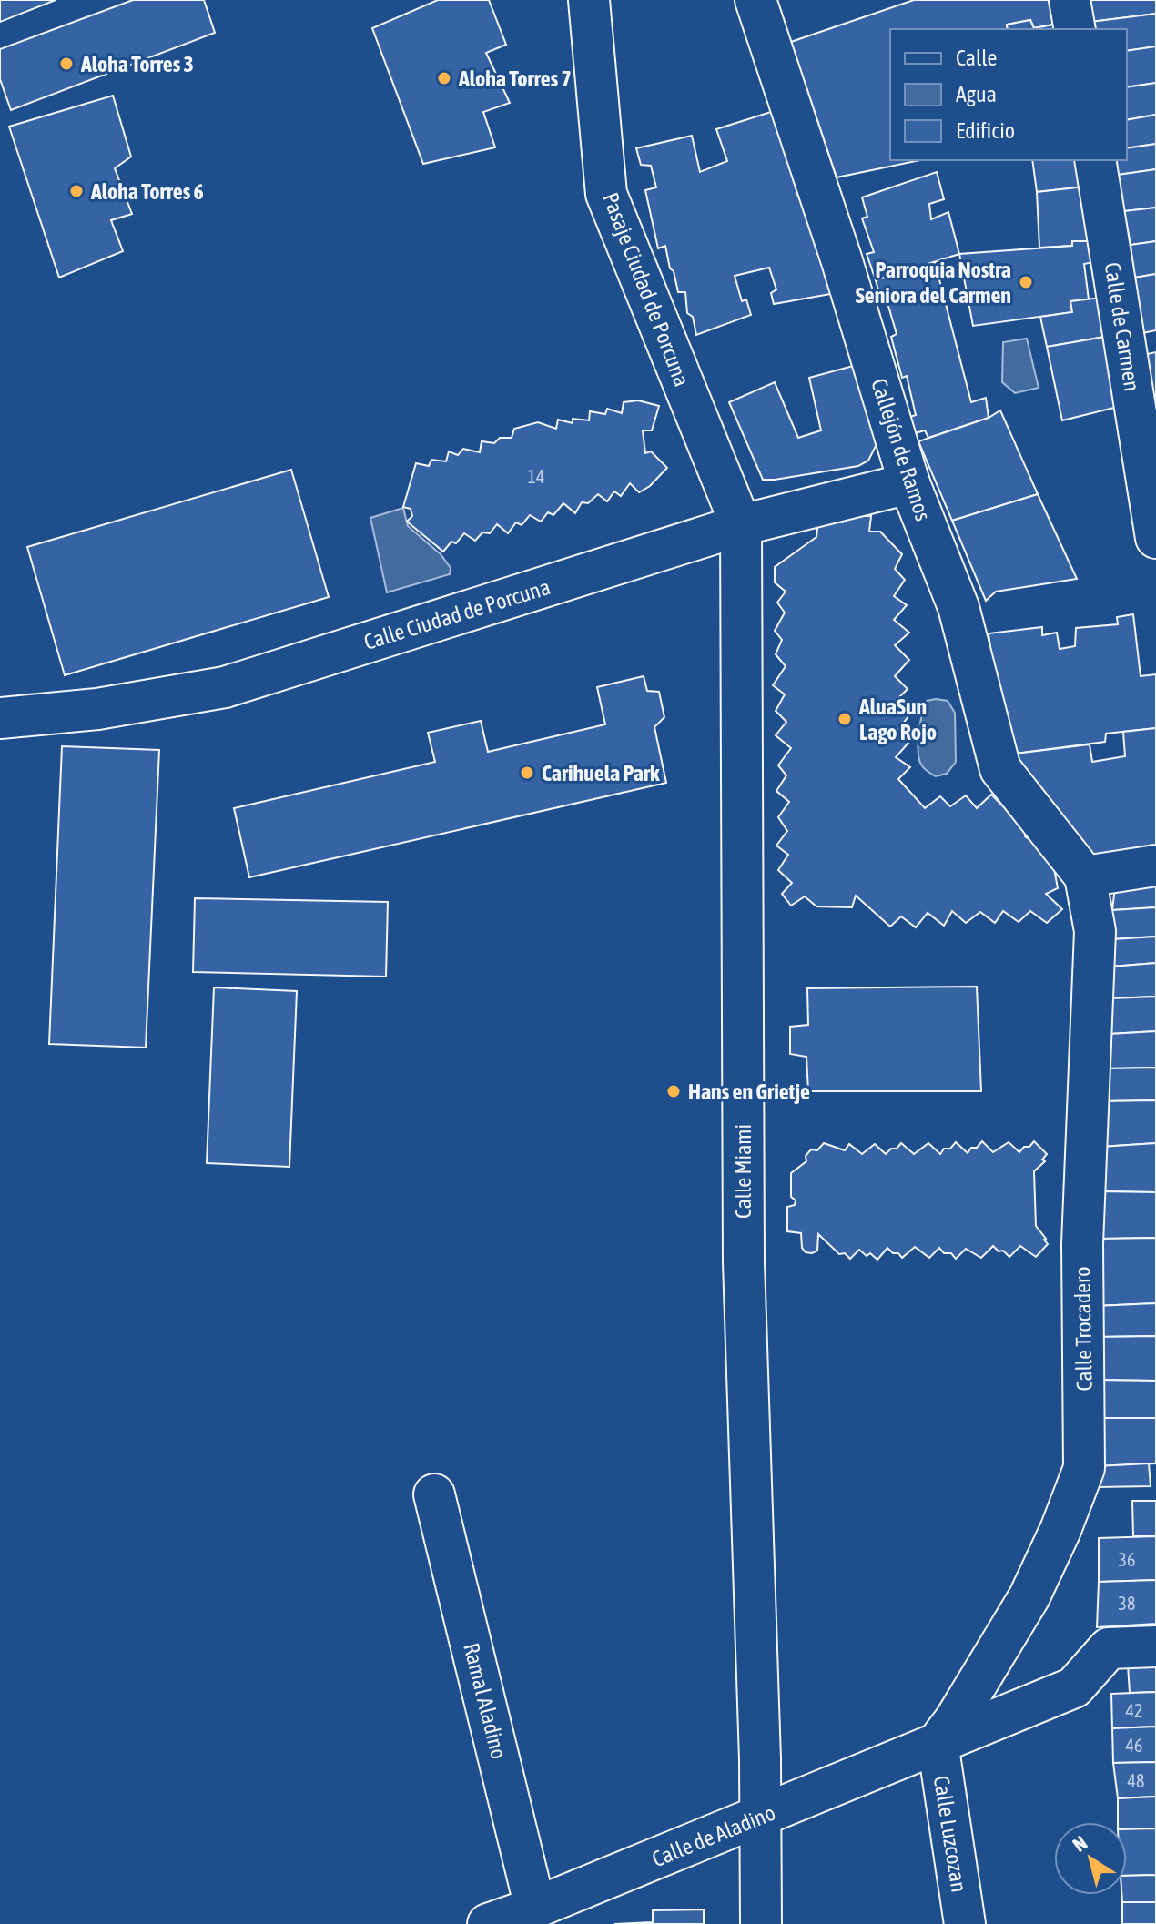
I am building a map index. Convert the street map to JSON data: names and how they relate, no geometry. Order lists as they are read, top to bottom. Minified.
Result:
{"streets":{"street":["Pasaje Ciudad de Porcuna","Calle de Carmen","Callejón de Ramos","Calle Ciudad de Porcuna","Calle Miami","Calle Trocadero","Ramal Aladino","Calle Luzcozan","Calle de Aladino"]},"crossings":[["Pasaje Ciudad de Porcuna","Calle Ciudad de Porcuna"],["Pasaje Ciudad de Porcuna","Calle Miami"],["Callejón de Ramos","Calle Ciudad de Porcuna"],["Callejón de Ramos","Calle Trocadero"],["Calle Ciudad de Porcuna","Calle Miami"],["Calle Miami","Calle de Aladino"],["Calle Trocadero","Calle Luzcozan"],["Calle Trocadero","Calle de Aladino"],["Ramal Aladino","Calle de Aladino"],["Calle Luzcozan","Calle de Aladino"]],"places":["Aloha Torres 3","Aloha Torres 7","Aloha Torres 6","Parroquia Nostra Seniora del Carmen","AluaSun Lago Rojo","Carihuela Park","Hans en Grietje"],"house_numbers":["14","36","38","42","46","48"],"legend":["Calle","Agua","Edificio"],"north":"top left"}
